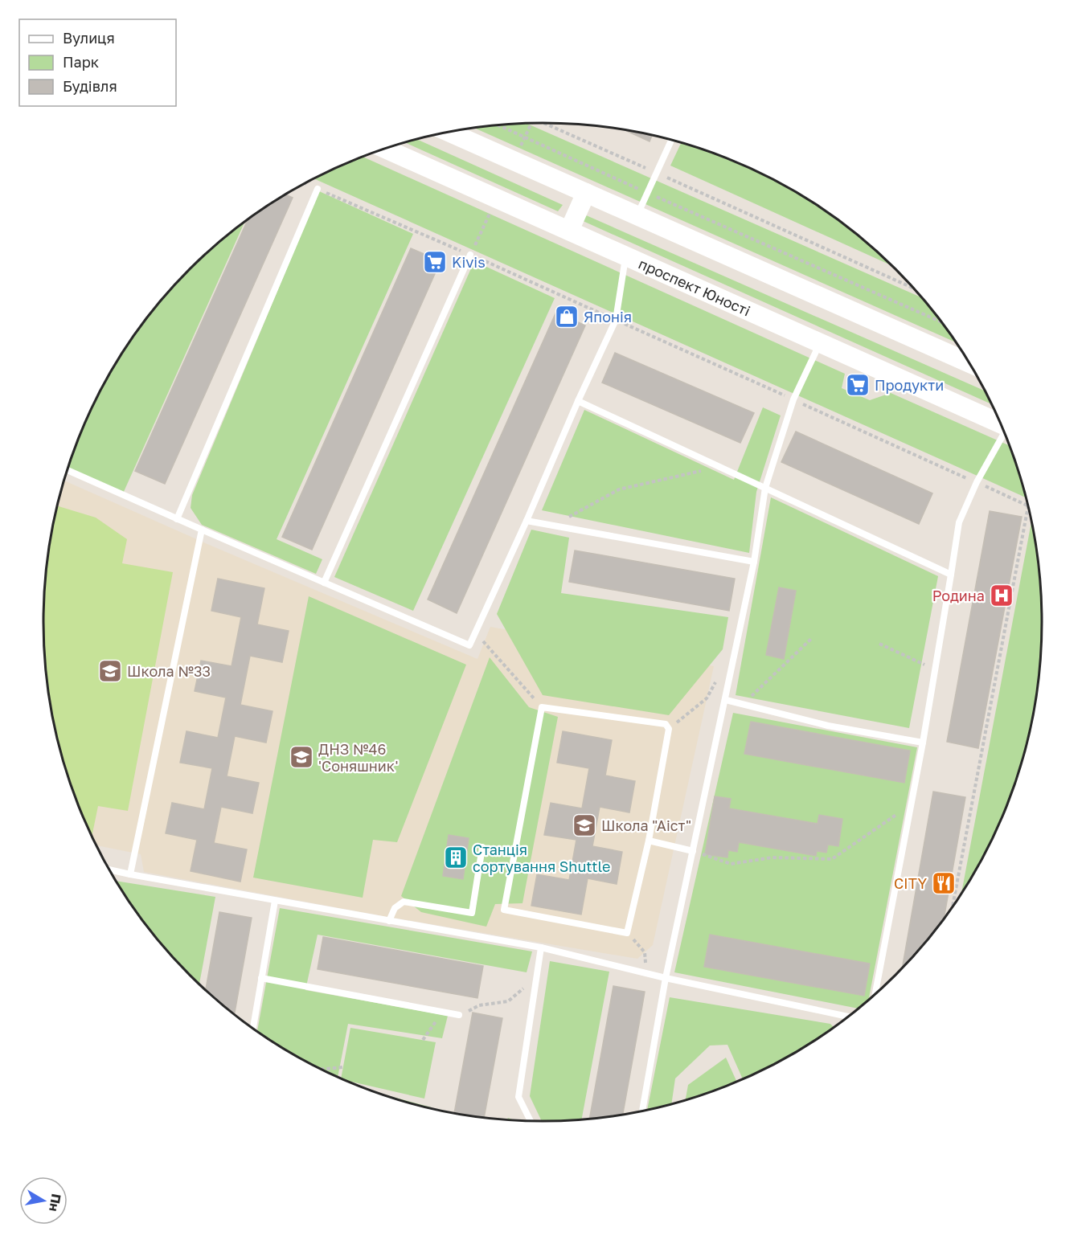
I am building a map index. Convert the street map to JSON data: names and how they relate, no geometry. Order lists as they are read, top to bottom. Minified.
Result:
{"streets":{"main road":["проспект Юності"]},"places":{"supermarket":["Kivis","Продукти"],"shop":["Японія"],"hospital":["Родина"],"school or university":["Школа №33","ДНЗ №46 'Соняшник'","Школа \"Аіст\""],"building":["Станція сортування Shuttle"],"restaurant":["CITY"]},"legend":["Вулиця","Парк","Будівля"],"north":"right"}
